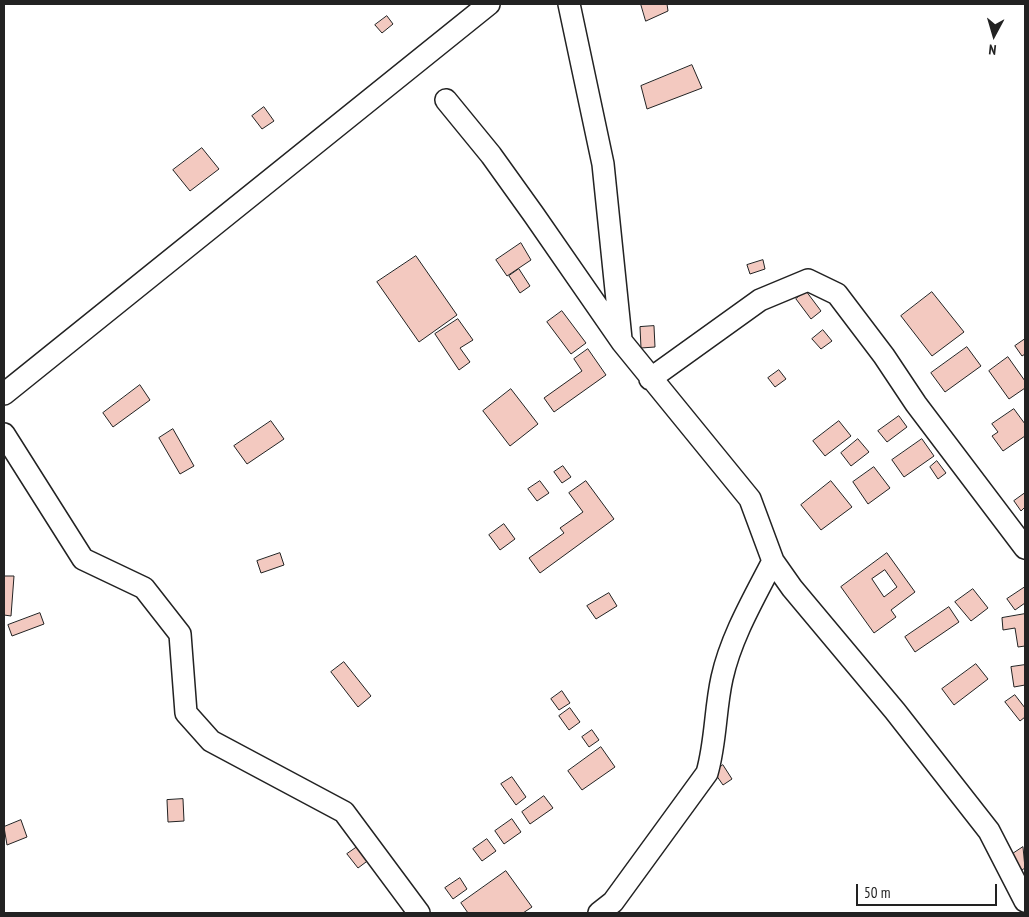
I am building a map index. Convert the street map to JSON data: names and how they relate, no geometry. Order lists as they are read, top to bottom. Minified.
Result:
{"scale_bar":"50 m","north":"bottom"}
